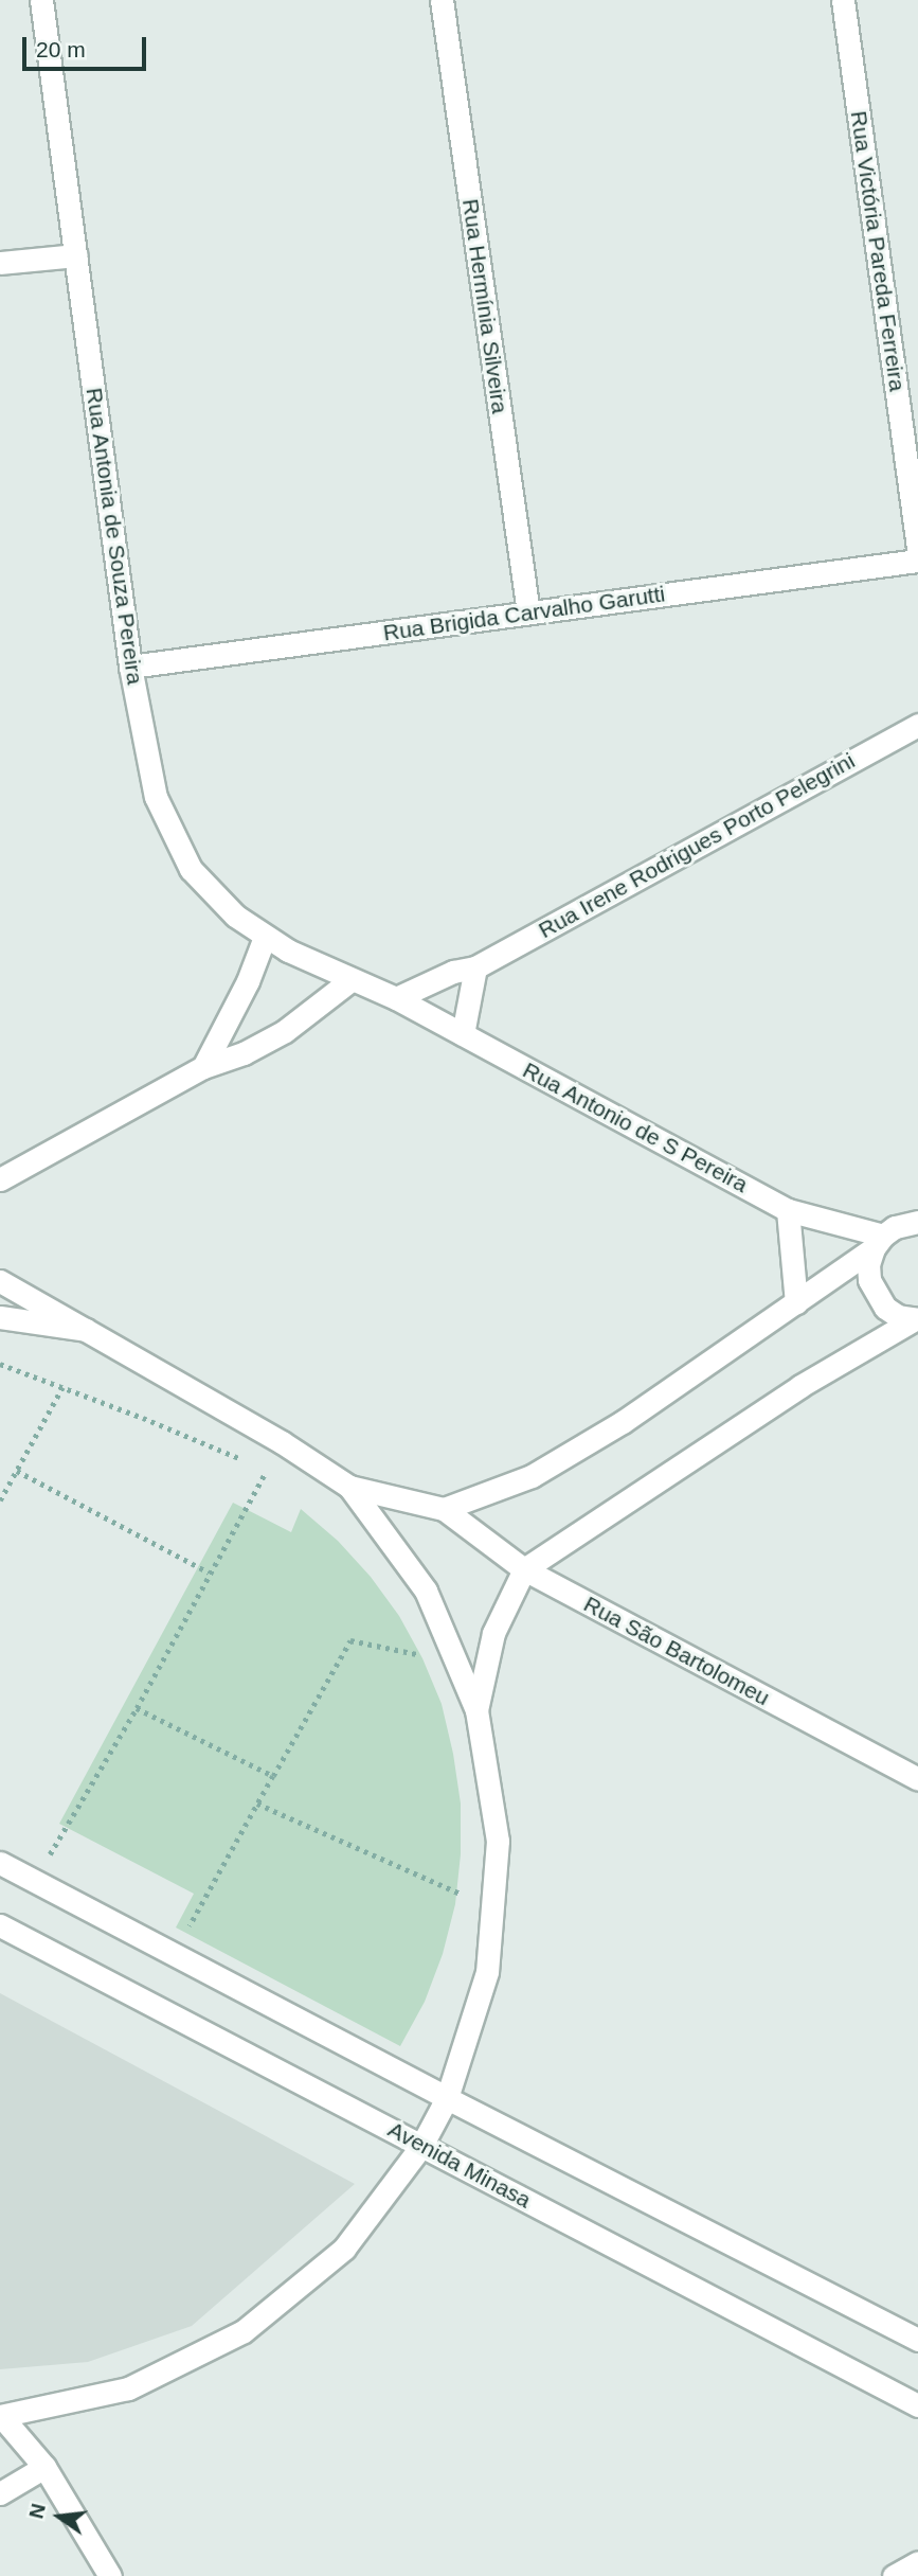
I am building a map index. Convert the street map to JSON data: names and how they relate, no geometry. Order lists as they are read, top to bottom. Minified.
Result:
{"streets":{"street":["Rua Victória Pareda Ferreira","Rua Hermínia Silveira","Rua Antonia de Souza Pereira","Rua Brigida Carvalho Garutti","Rua Irene Rodrigues Porto Pelegrini","Rua Antonio de S Pereira","Rua São Bartolomeu","Avenida Minasa"]},"crossings":[["Rua Hermínia Silveira","Rua Brigida Carvalho Garutti"],["Rua Antonia de Souza Pereira","Rua Brigida Carvalho Garutti"],["Rua Irene Rodrigues Porto Pelegrini","Rua Antonio de S Pereira"]],"scale_bar":"20 m","north":"left"}
